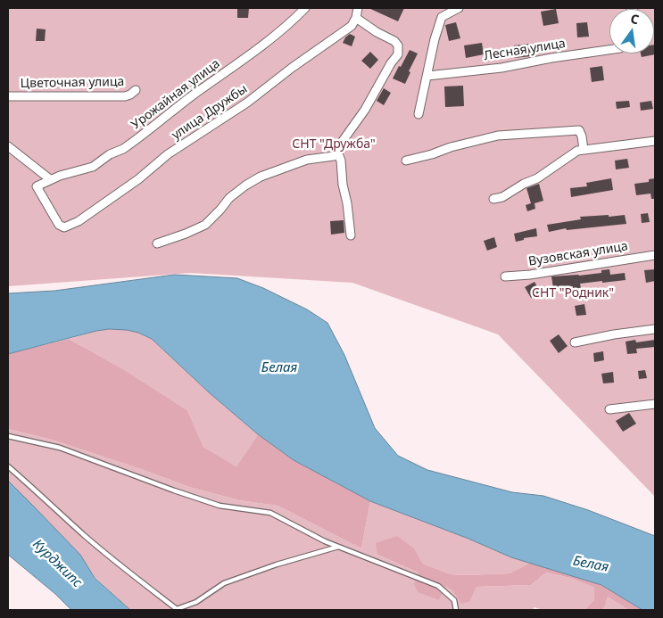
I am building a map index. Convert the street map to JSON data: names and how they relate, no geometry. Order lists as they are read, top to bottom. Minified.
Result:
{"streets":{"street":["Лесная улица","Цветочная улица","Урожайная улица","улица Дружбы","Вузовская улица"]},"crossings":[["Урожайная улица","улица Дружбы"]],"water":["Белая","Курджипс"],"parks":["СНТ \"Дружба\"","СНТ \"Родник\""],"north":"top"}
